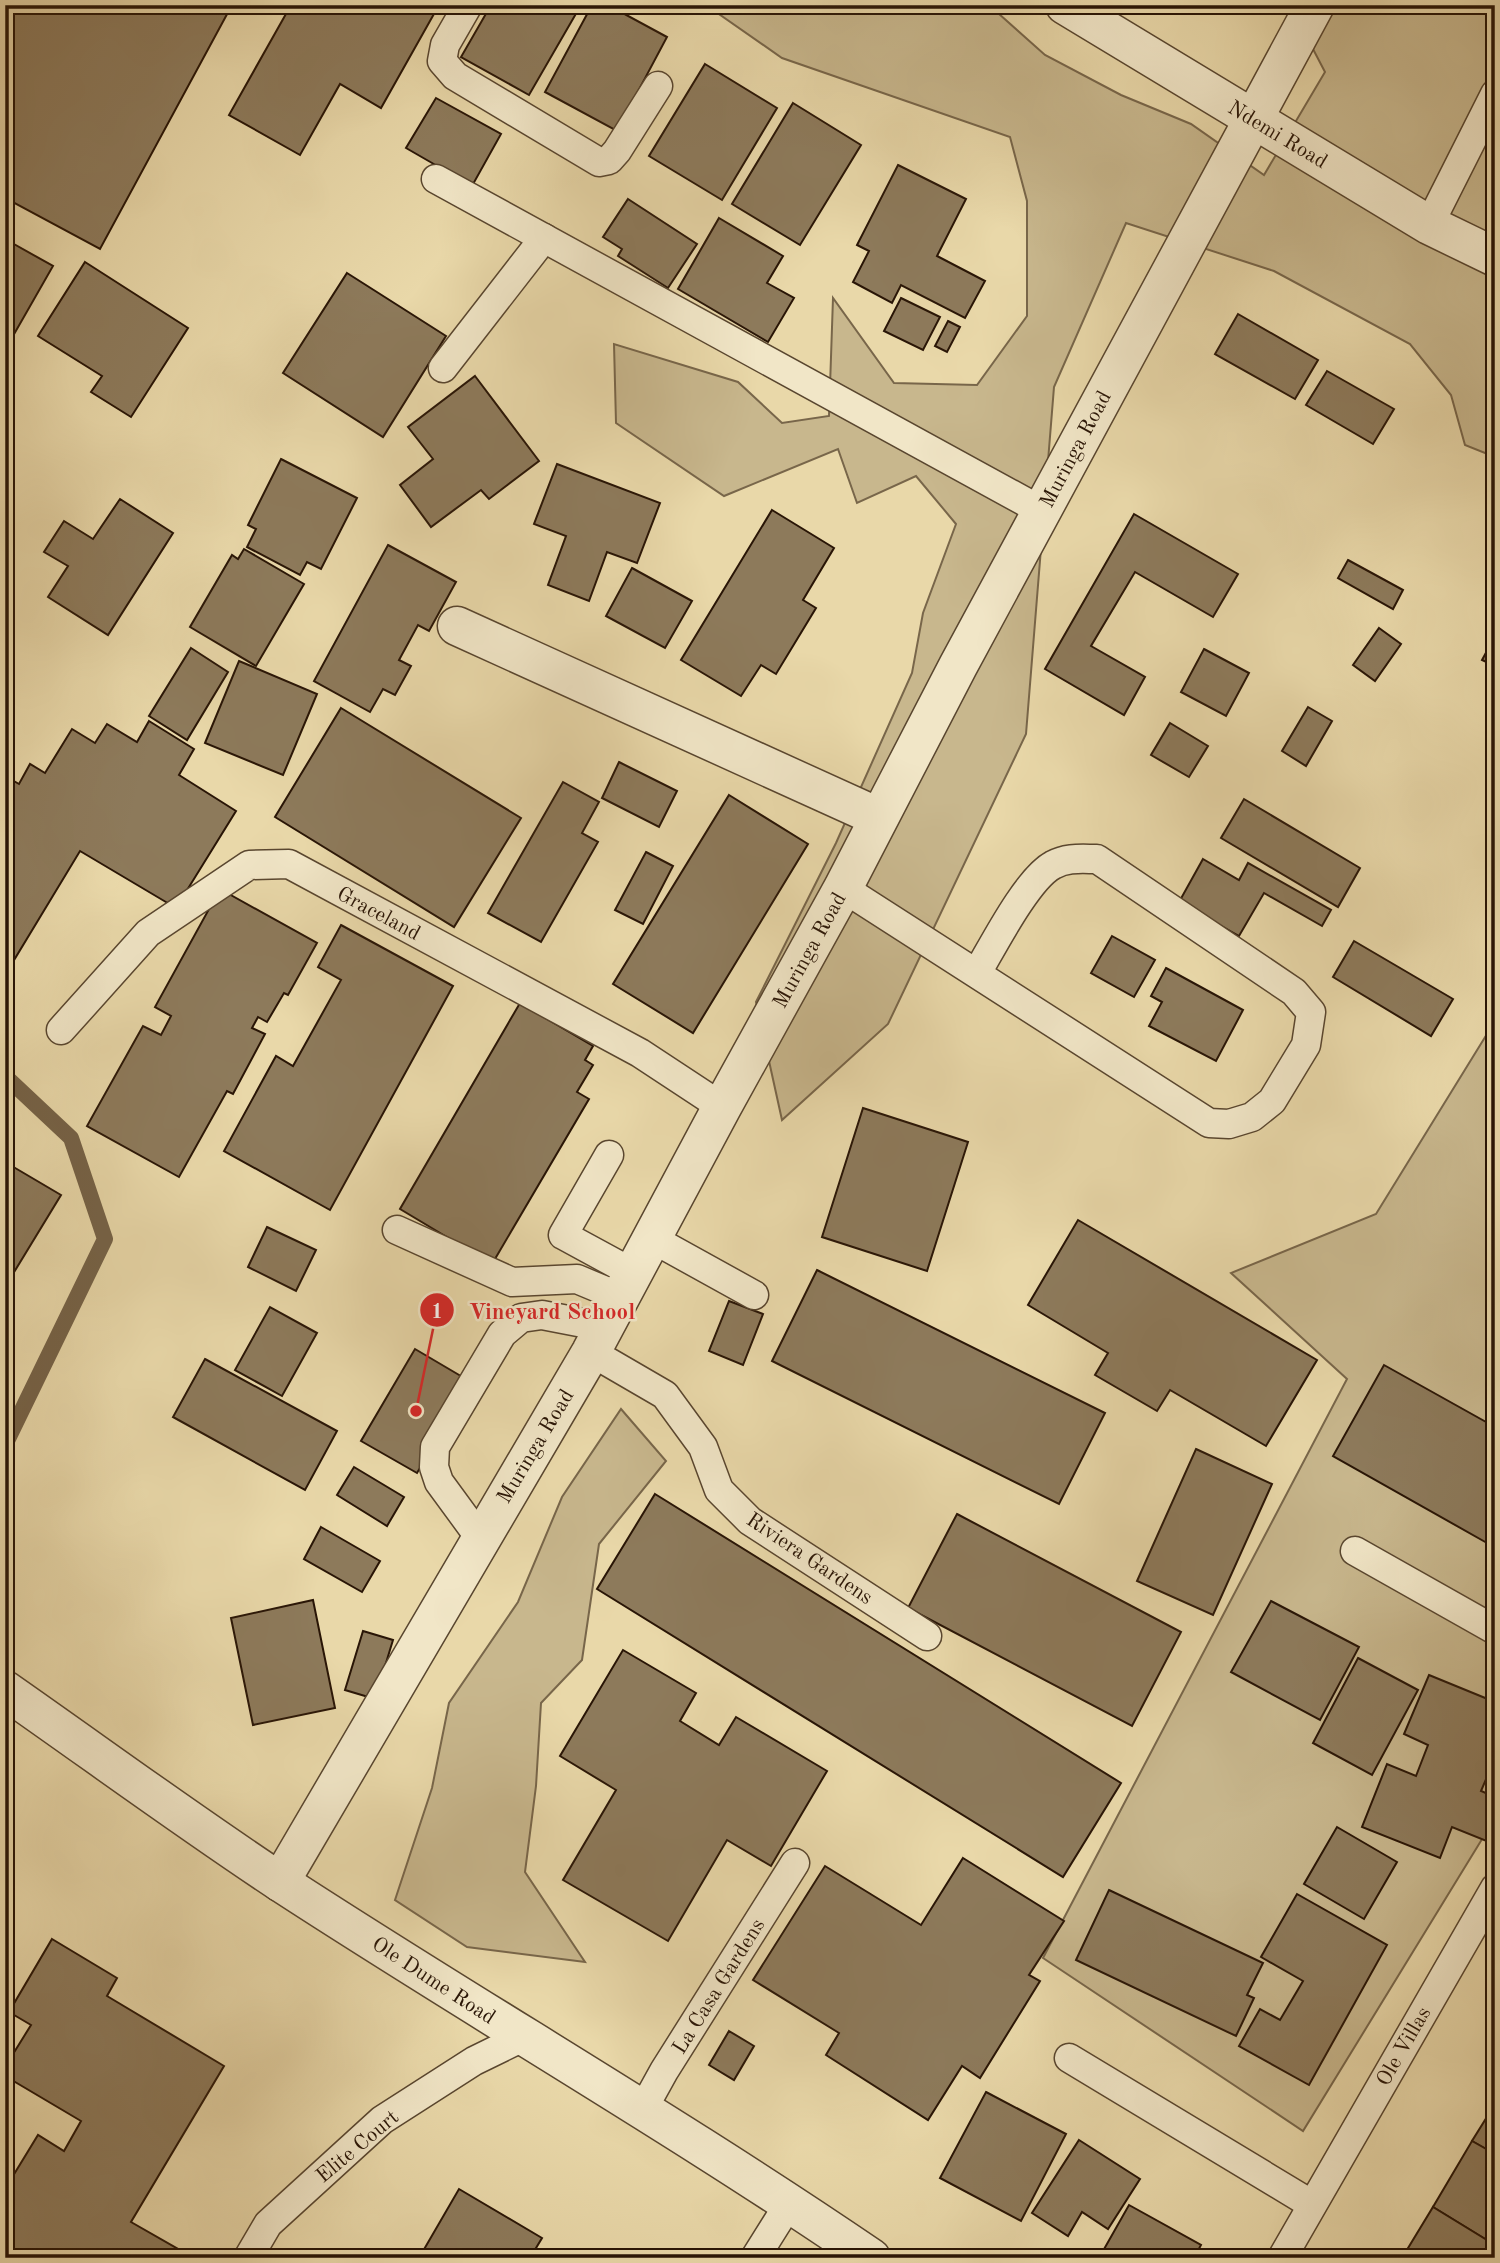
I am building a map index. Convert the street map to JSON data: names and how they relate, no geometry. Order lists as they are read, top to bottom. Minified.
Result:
{"streets":{"street":["Ndemi Road","Muringa Road","Ole Dume Road"],"lane":["Graceland","Riviera Gardens","La Casa Gardens","Ole Villas","Elite Court"]},"crossings":[["Ndemi Road","Muringa Road"],["Muringa Road","Graceland"],["Muringa Road","Riviera Gardens"],["Muringa Road","Ole Dume Road"],["Ole Dume Road","La Casa Gardens"],["Ole Dume Road","Elite Court"]],"places":["Vineyard School"]}
